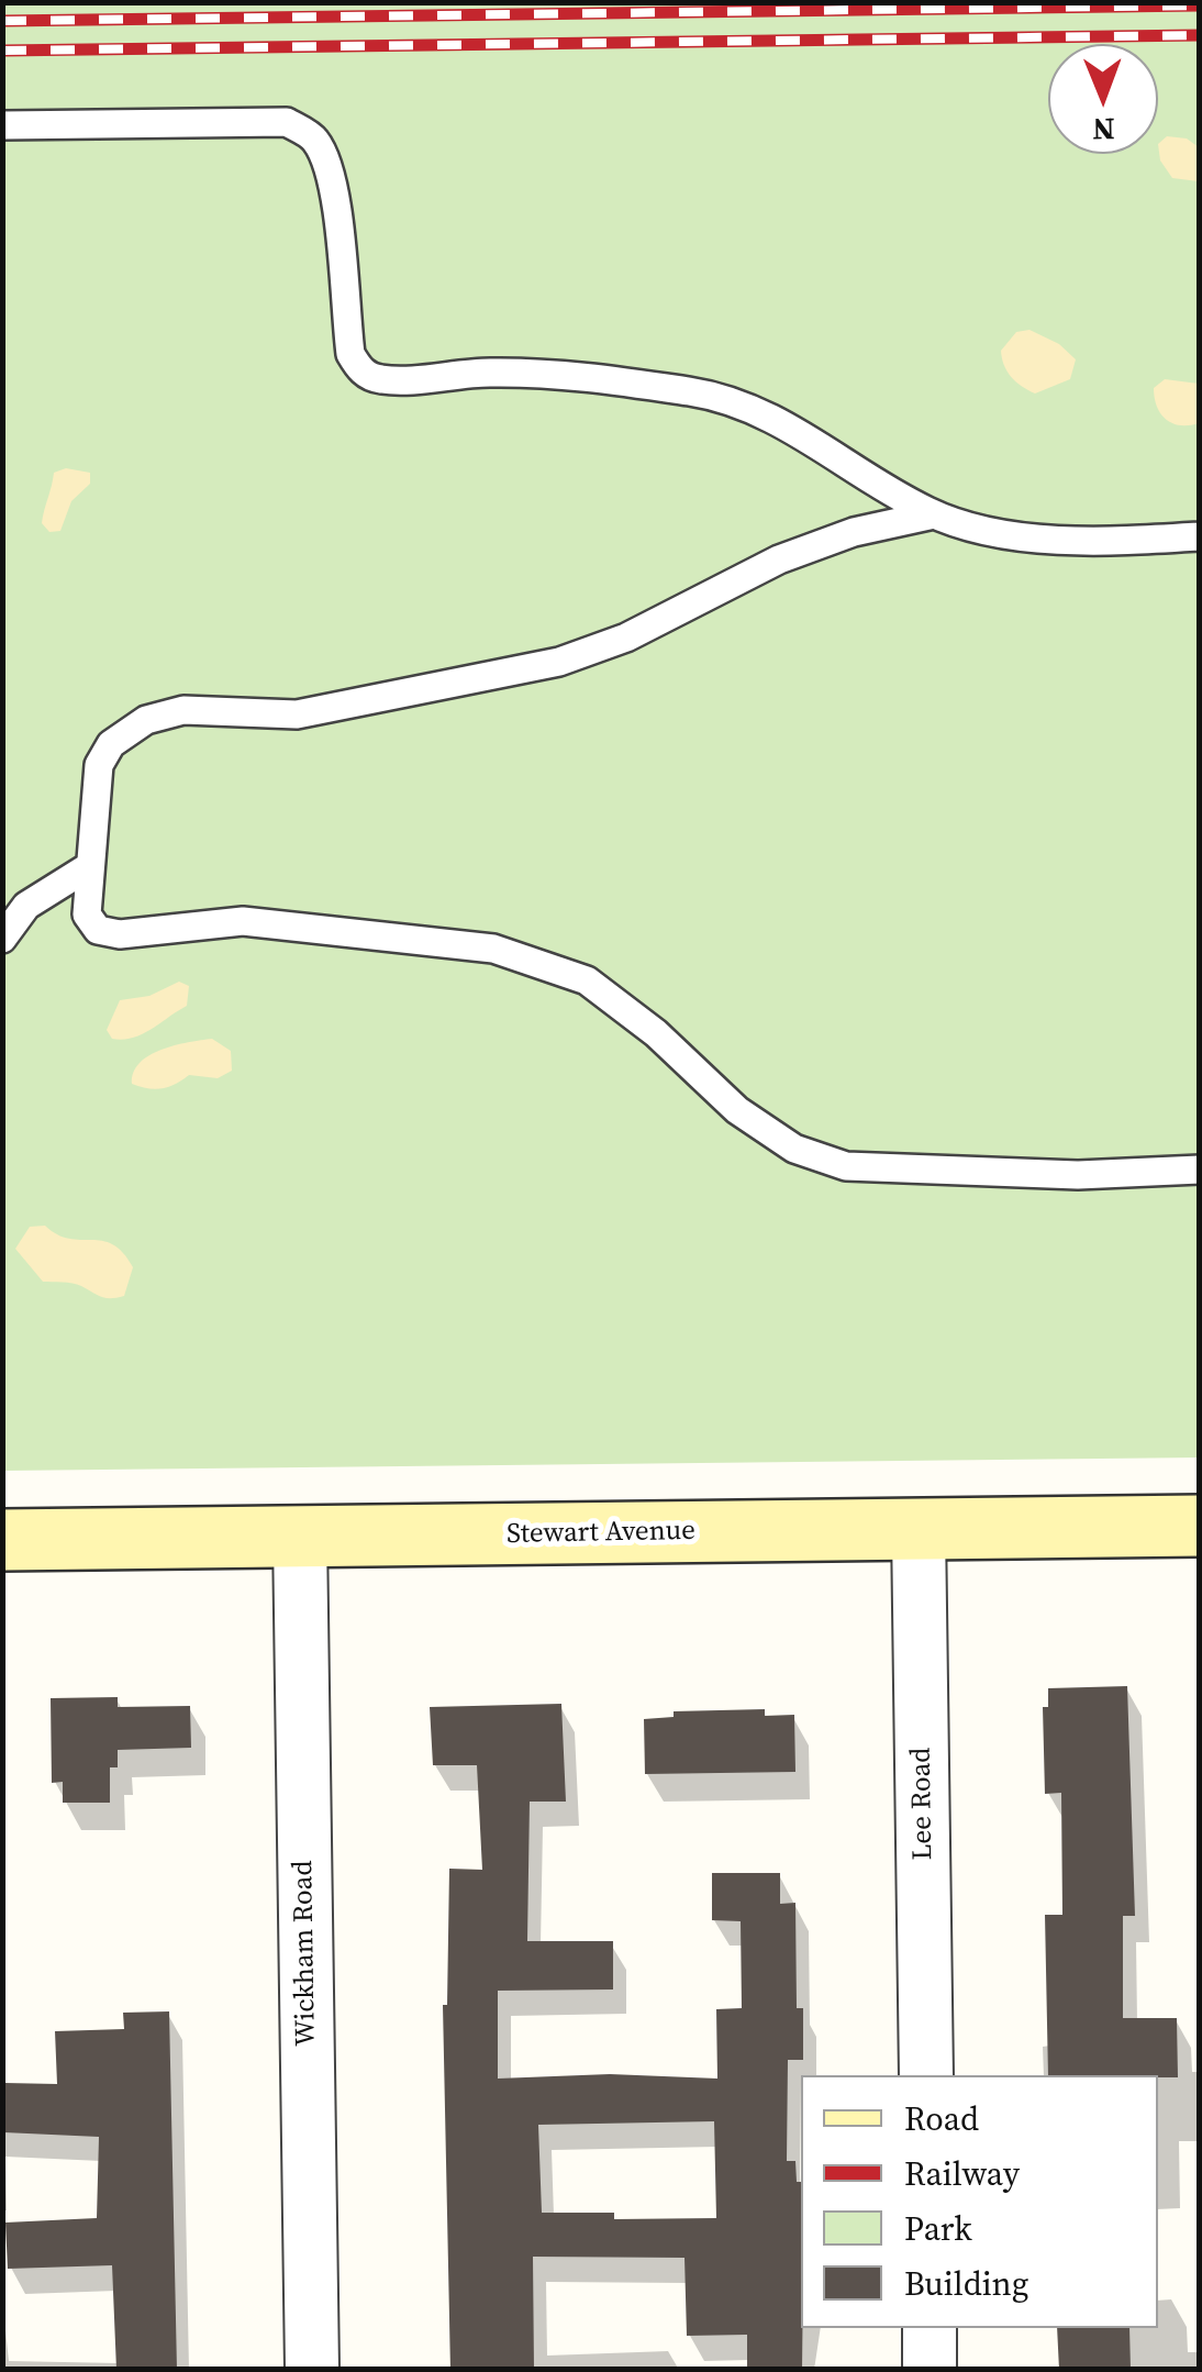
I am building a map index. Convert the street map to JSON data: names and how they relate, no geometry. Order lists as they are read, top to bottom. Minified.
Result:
{"streets":{"main road":["Stewart Avenue"],"street":["Lee Road","Wickham Road"]},"crossings":[["Stewart Avenue","Lee Road"],["Stewart Avenue","Wickham Road"]],"legend":["Road","Railway","Park","Building"],"north":"bottom"}
